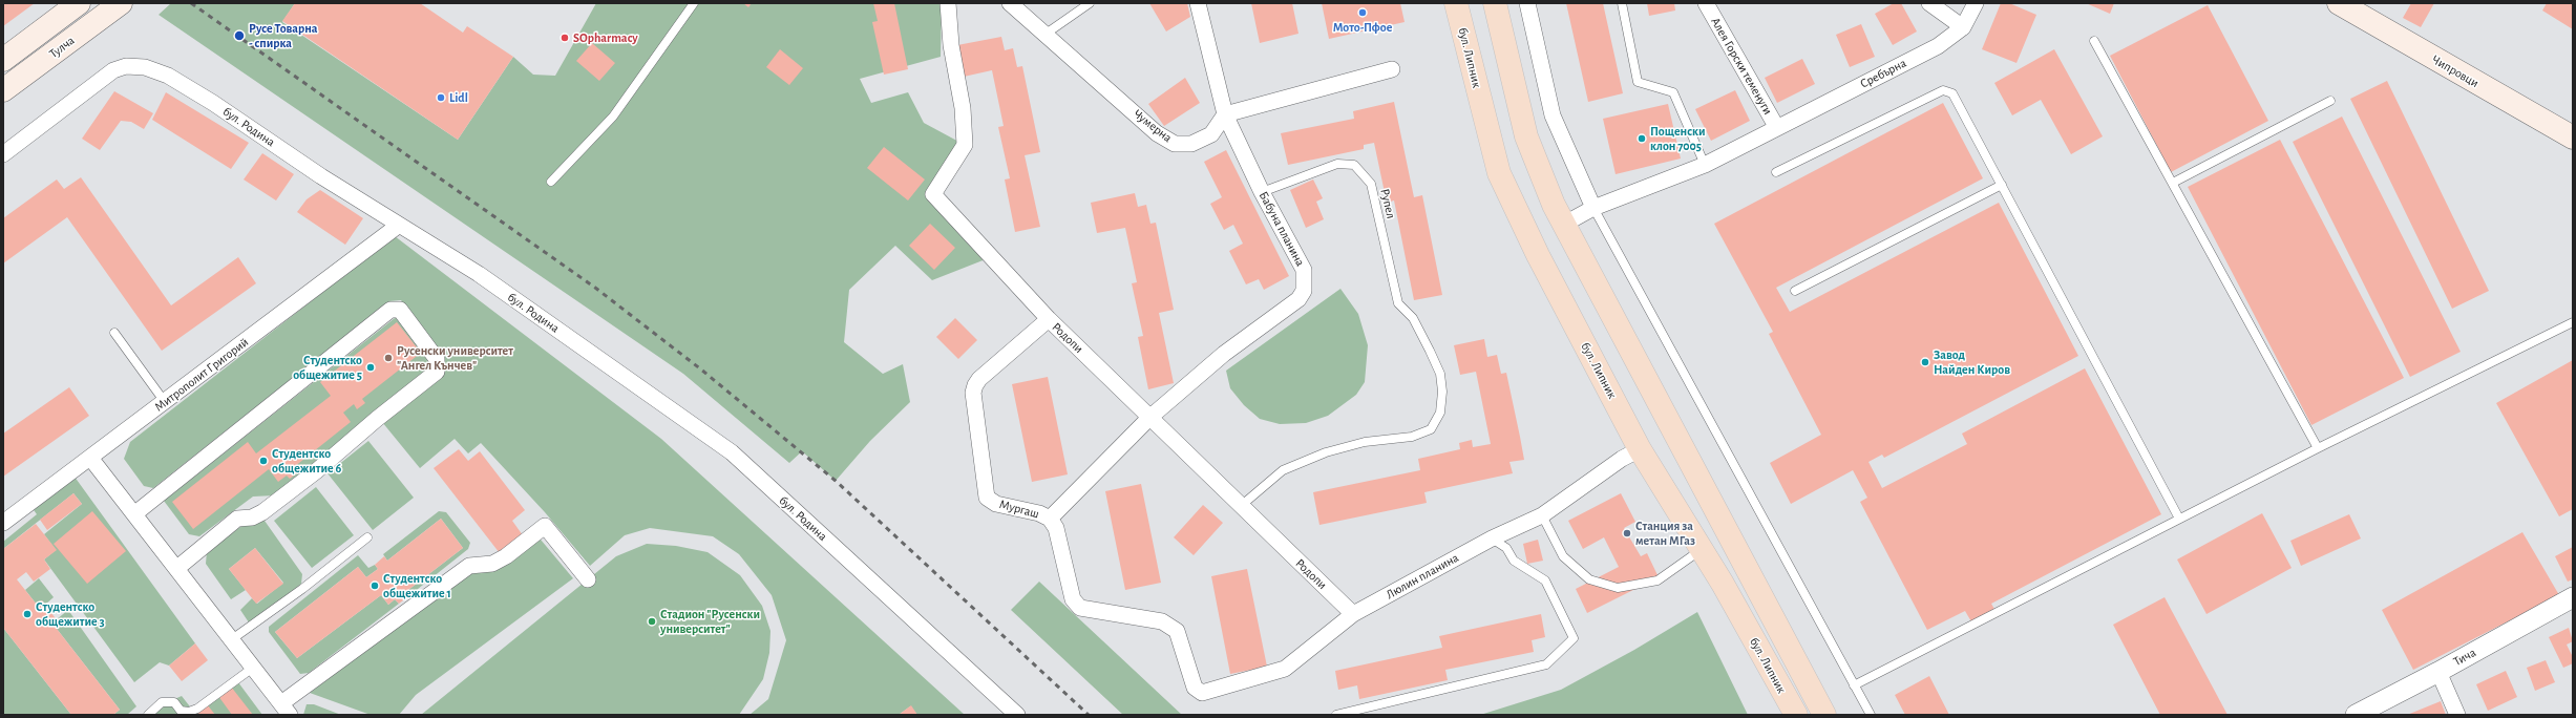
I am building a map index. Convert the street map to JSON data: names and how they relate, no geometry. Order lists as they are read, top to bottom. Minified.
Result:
{"streets":{"main road":["Тулча","бул. Липник","Чипровци"],"street":["Алея Горски теменуги","Сребърна","Чумерна","бул. Родина","Бабуна планина","Родопи","Митрополит Григорий","Мургаш","Люлин планина","Тича"],"lane":["Рупел"]},"crossings":[["бул. Липник","Сребърна"],["бул. Липник","Люлин планина"],["Алея Горски теменуги","Сребърна"],["Чумерна","Бабуна планина"],["бул. Родина","Митрополит Григорий"],["Рупел","Бабуна планина"],["Рупел","Родопи"],["Бабуна планина","Родопи"],["Родопи","Мургаш"],["Родопи","Люлин планина"],["Мургаш","Люлин планина"]],"places":["Мото-Пфое","Русе Товарна - спирка","SOpharmacy","Lidl","Пощенски клон 7005","Русенски университет \"Ангел Кънчев\"","Завод Найден Киров","Студентско общежитие 5","Студентско общежитие 6","Станция за метан МГаз","Студентско общежитие 1","Студентско общежитие 3","Стадион \"Русенски университет\""]}
